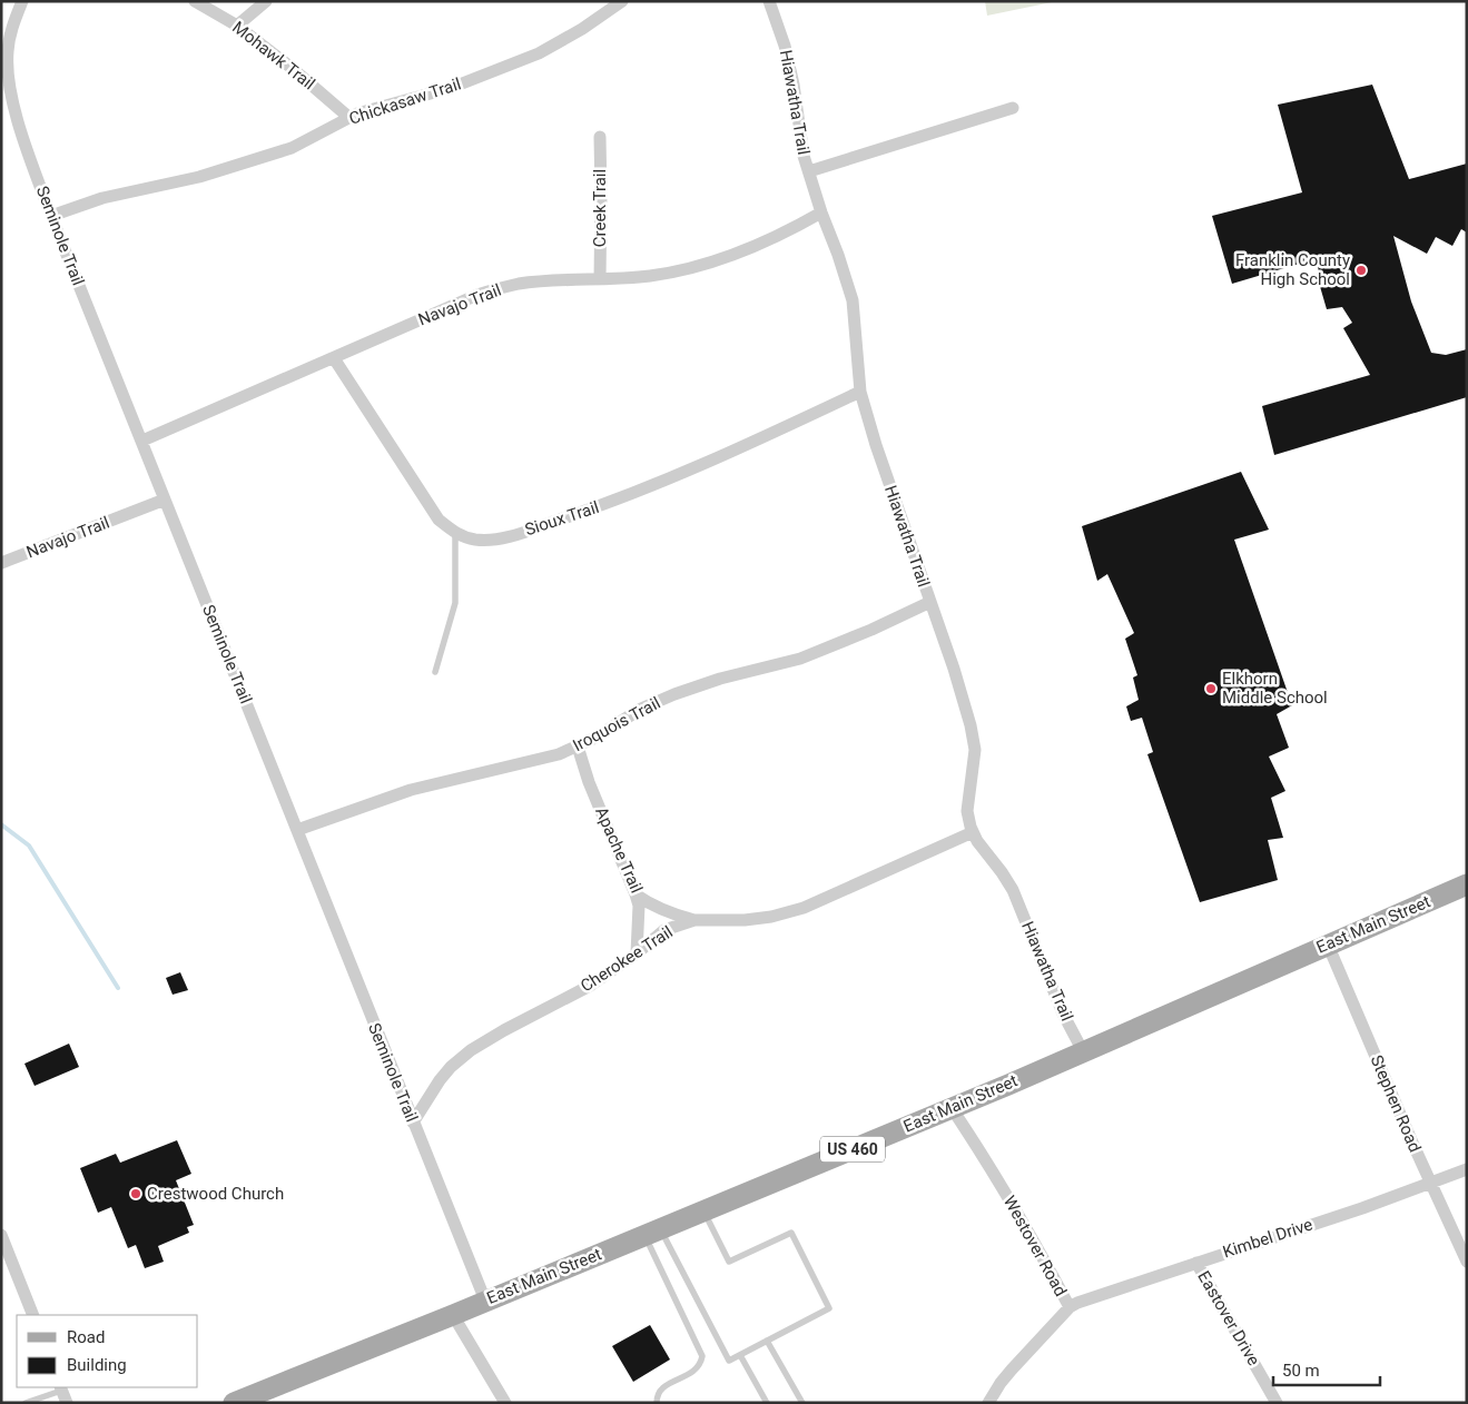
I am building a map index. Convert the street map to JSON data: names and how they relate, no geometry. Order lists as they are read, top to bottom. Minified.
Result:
{"streets":{"main road":["East Main Street","US 460"],"street":["Mohawk Trail","Chickasaw Trail","Hiawatha Trail","Creek Trail","Seminole Trail","Navajo Trail","Sioux Trail","Iroquois Trail","Apache Trail","Cherokee Trail","Stephen Road","Kimbel Drive","Westover Road","Eastover Drive"]},"crossings":[["Mohawk Trail","Chickasaw Trail"],["Chickasaw Trail","Seminole Trail"],["Hiawatha Trail","Navajo Trail"],["Hiawatha Trail","Sioux Trail"],["Hiawatha Trail","Iroquois Trail"],["Hiawatha Trail","East Main Street"],["Hiawatha Trail","Cherokee Trail"],["Creek Trail","Navajo Trail"],["Seminole Trail","Navajo Trail"],["Seminole Trail","Iroquois Trail"],["Seminole Trail","East Main Street"],["Seminole Trail","Cherokee Trail"],["Navajo Trail","Sioux Trail"],["Iroquois Trail","Apache Trail"],["Apache Trail","Cherokee Trail"],["East Main Street","Stephen Road"],["East Main Street","Westover Road"],["Stephen Road","Kimbel Drive"],["Kimbel Drive","Westover Road"],["Kimbel Drive","Eastover Drive"]],"places":["Franklin County High School","Elkhorn Middle School","Crestwood Church"],"legend":["Road","Building"],"scale_bar":"50 m"}
